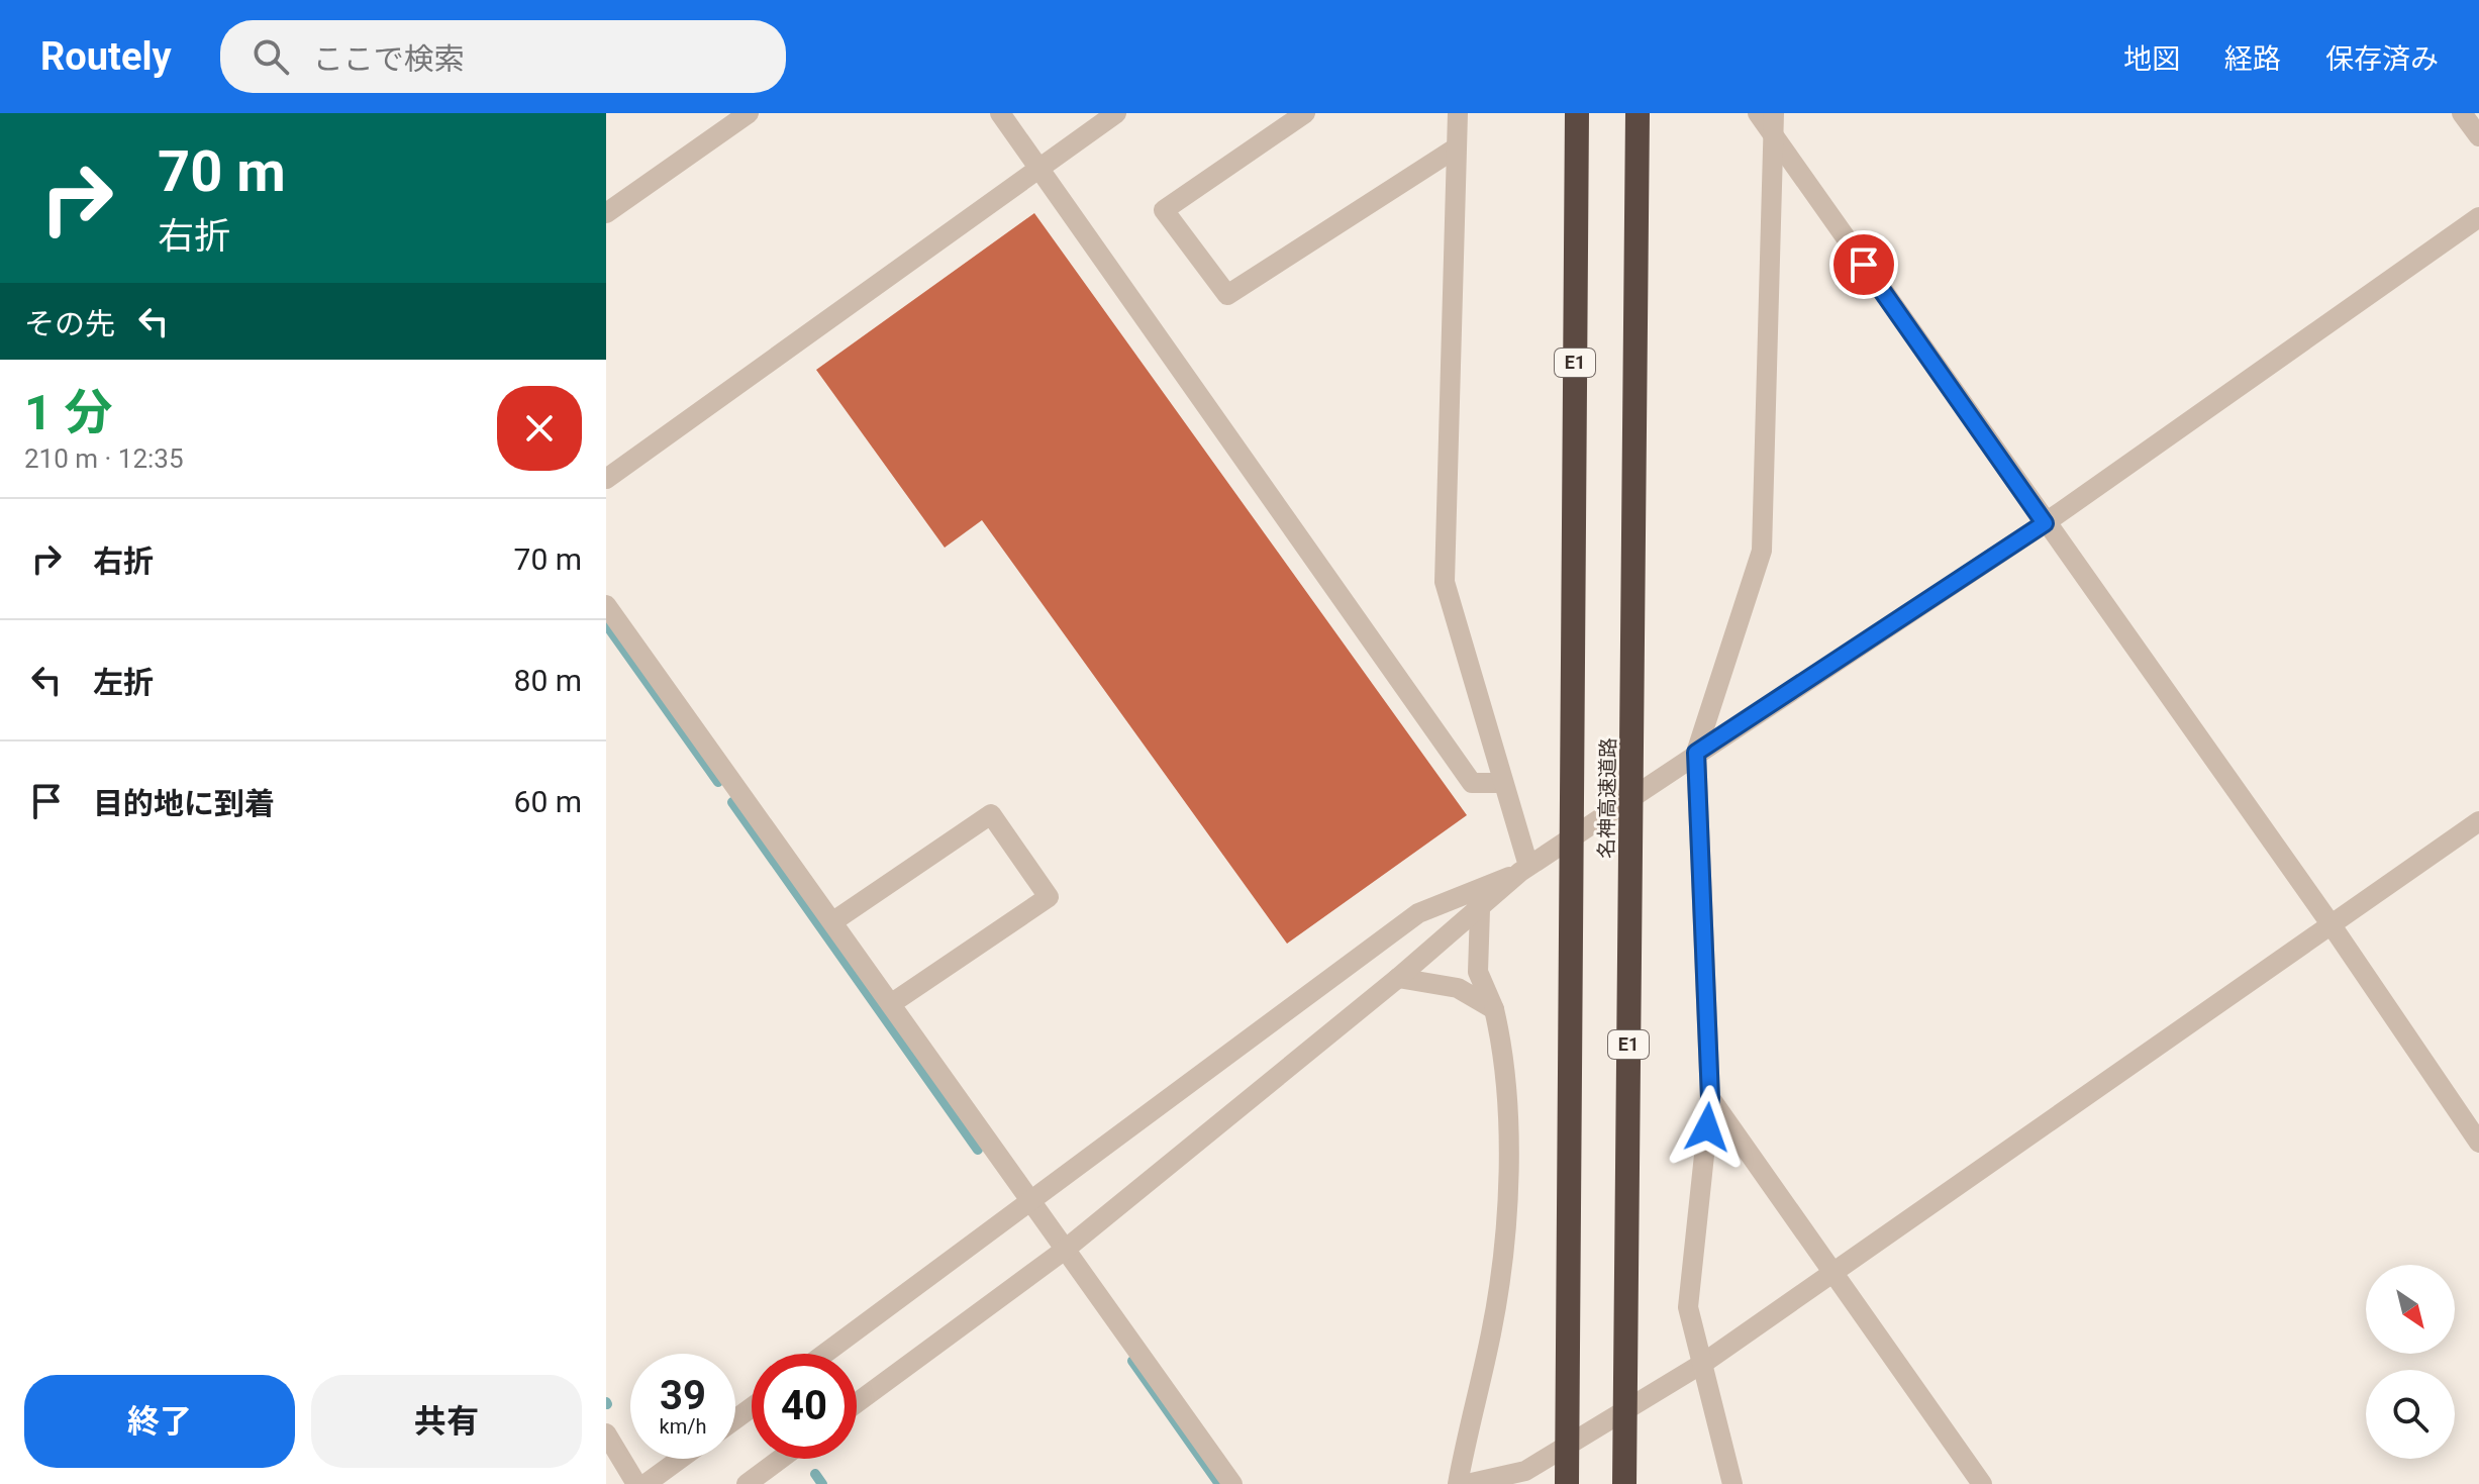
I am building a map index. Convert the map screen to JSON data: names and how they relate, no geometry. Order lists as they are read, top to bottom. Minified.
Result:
{"streets":{"highway":["E1","名神高速道路"]},"north":"bottom right","page":{"header":"Routely","search":"ここで検索","nav":["地図","経路","保存済み"],"turn":["70 m","右折"],"then":"その先","heading":["1 分","210 m · 12:35"],"list":[{"name":"右折","value":"70 m"},{"name":"左折","value":"80 m"},{"name":"目的地に到着","value":"60 m"}],"speed":"39 km/h","limit":"40","buttons":["終了","共有"]}}
